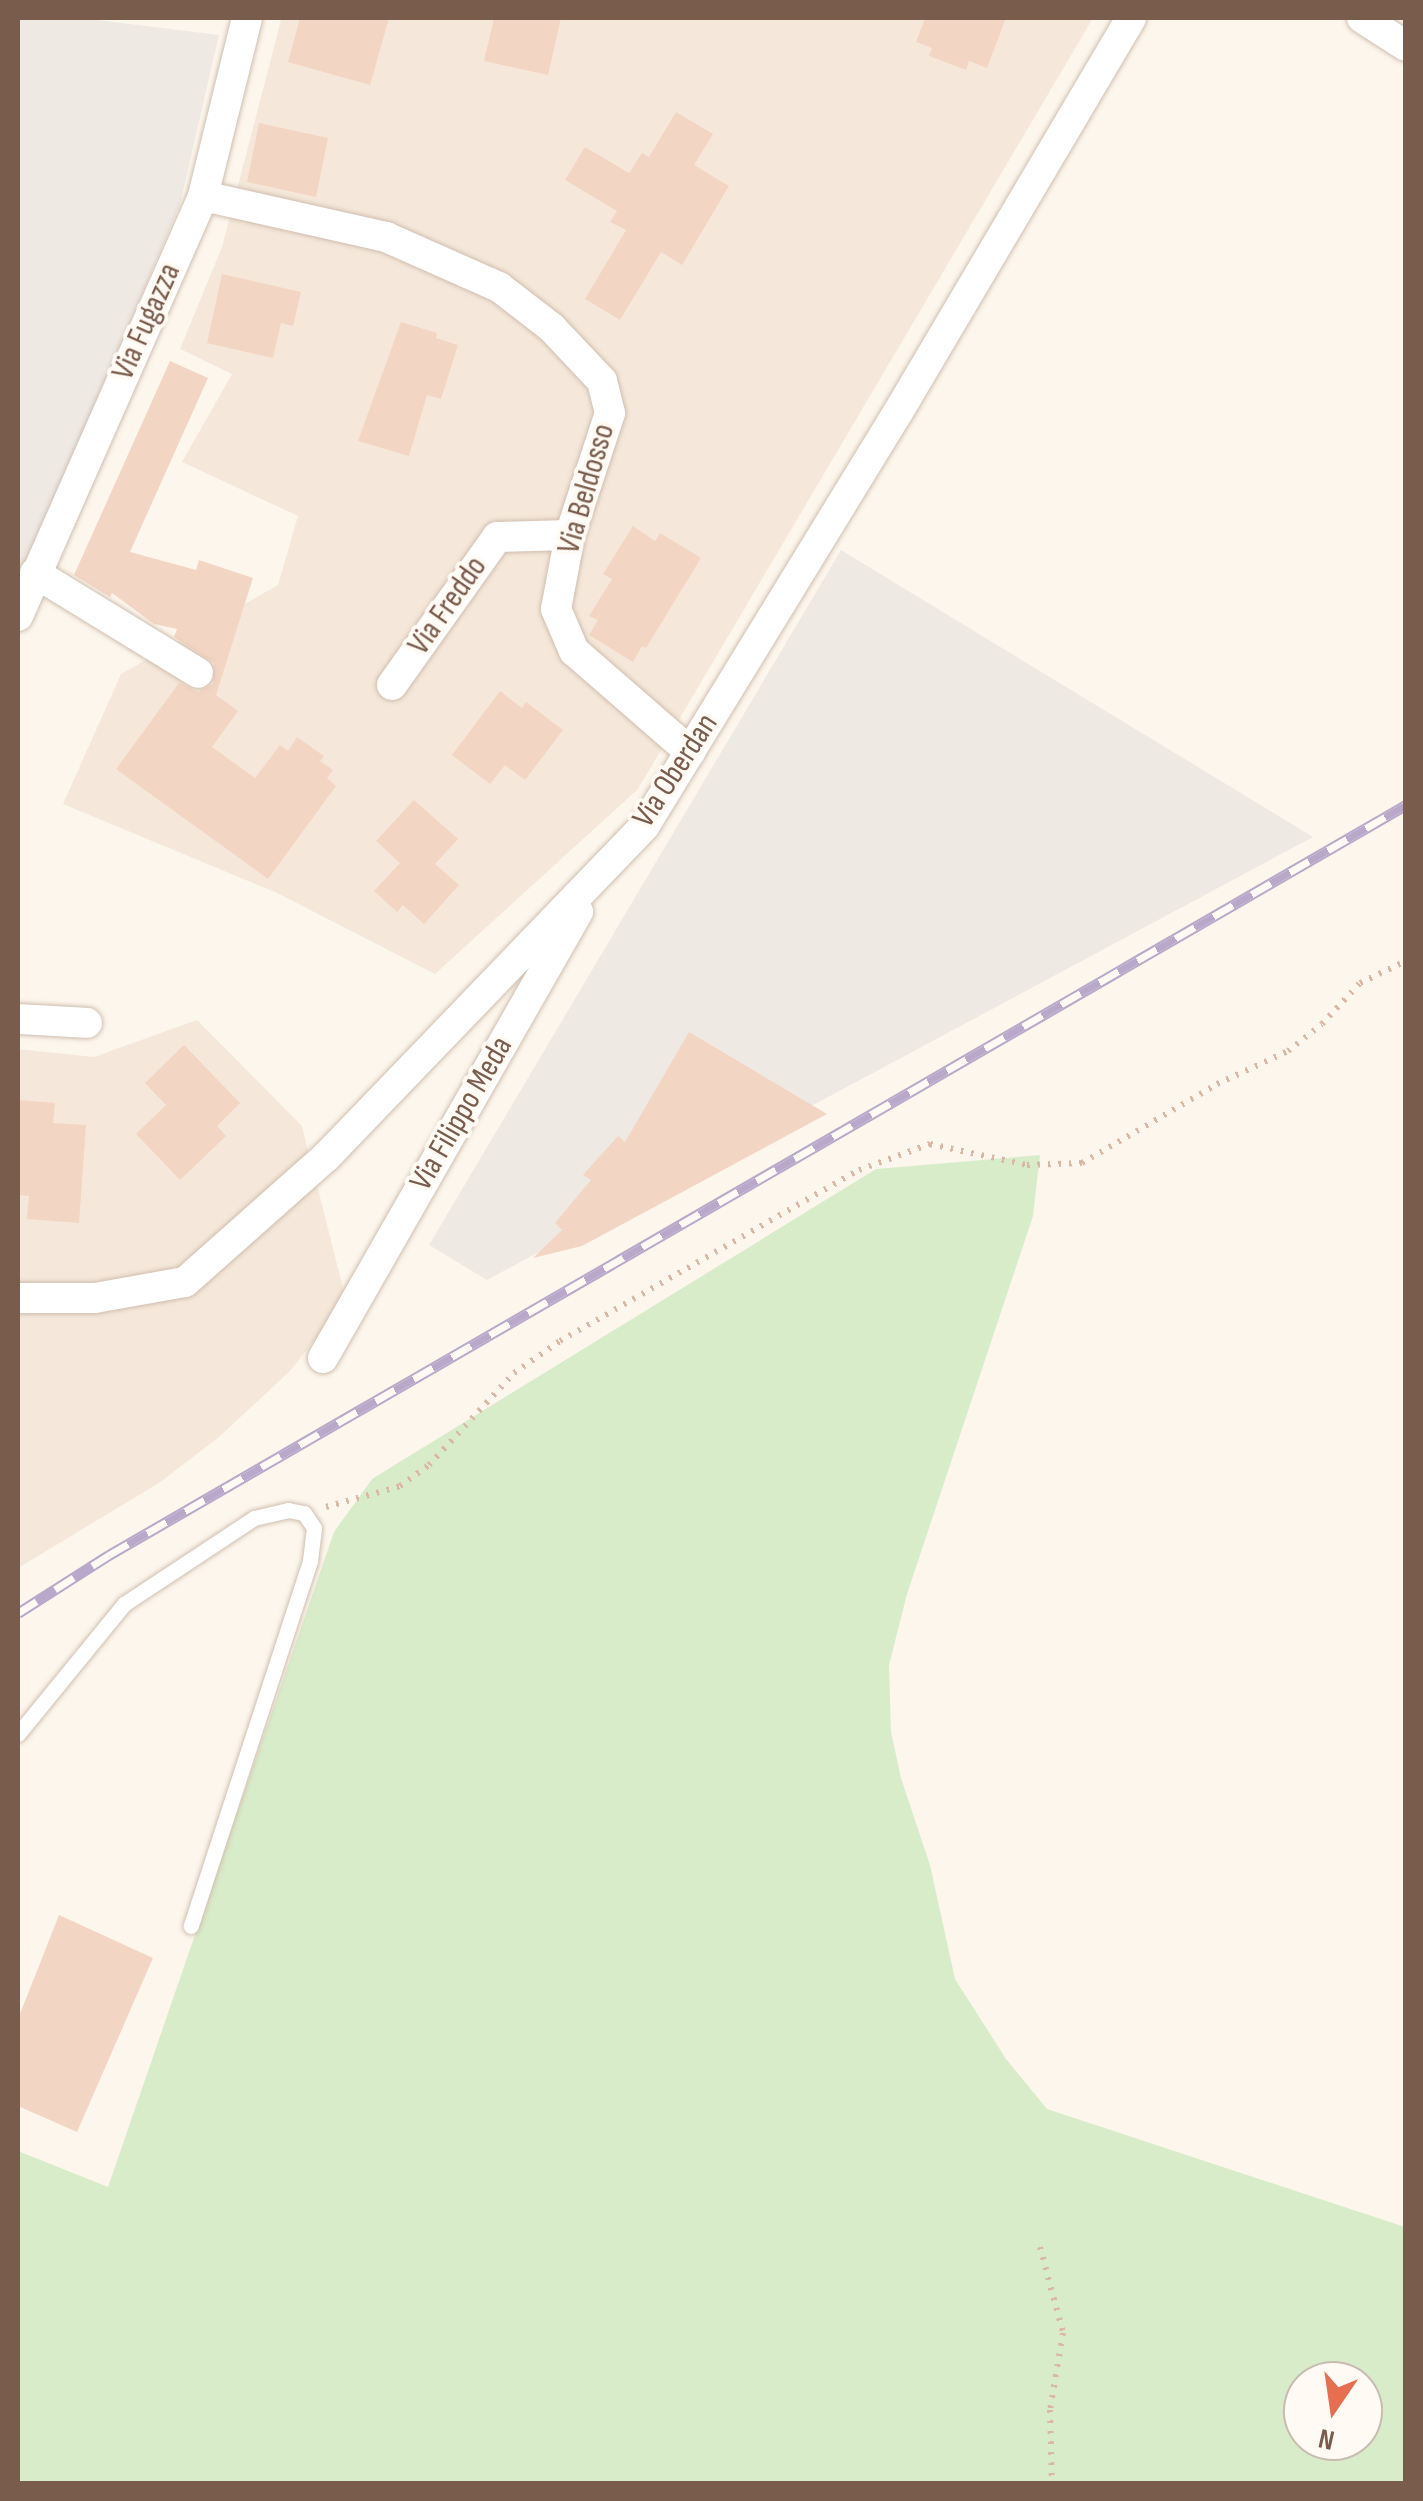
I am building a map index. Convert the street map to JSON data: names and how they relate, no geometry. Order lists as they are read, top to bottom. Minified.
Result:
{"streets":{"street":["Via Fugazza","Via Beldosso","Via Freddo","Via Oberdan","Via Filippo Meda"]},"crossings":[["Via Fugazza","Via Beldosso"],["Via Beldosso","Via Freddo"],["Via Beldosso","Via Oberdan"],["Via Oberdan","Via Filippo Meda"]],"north":"bottom"}
